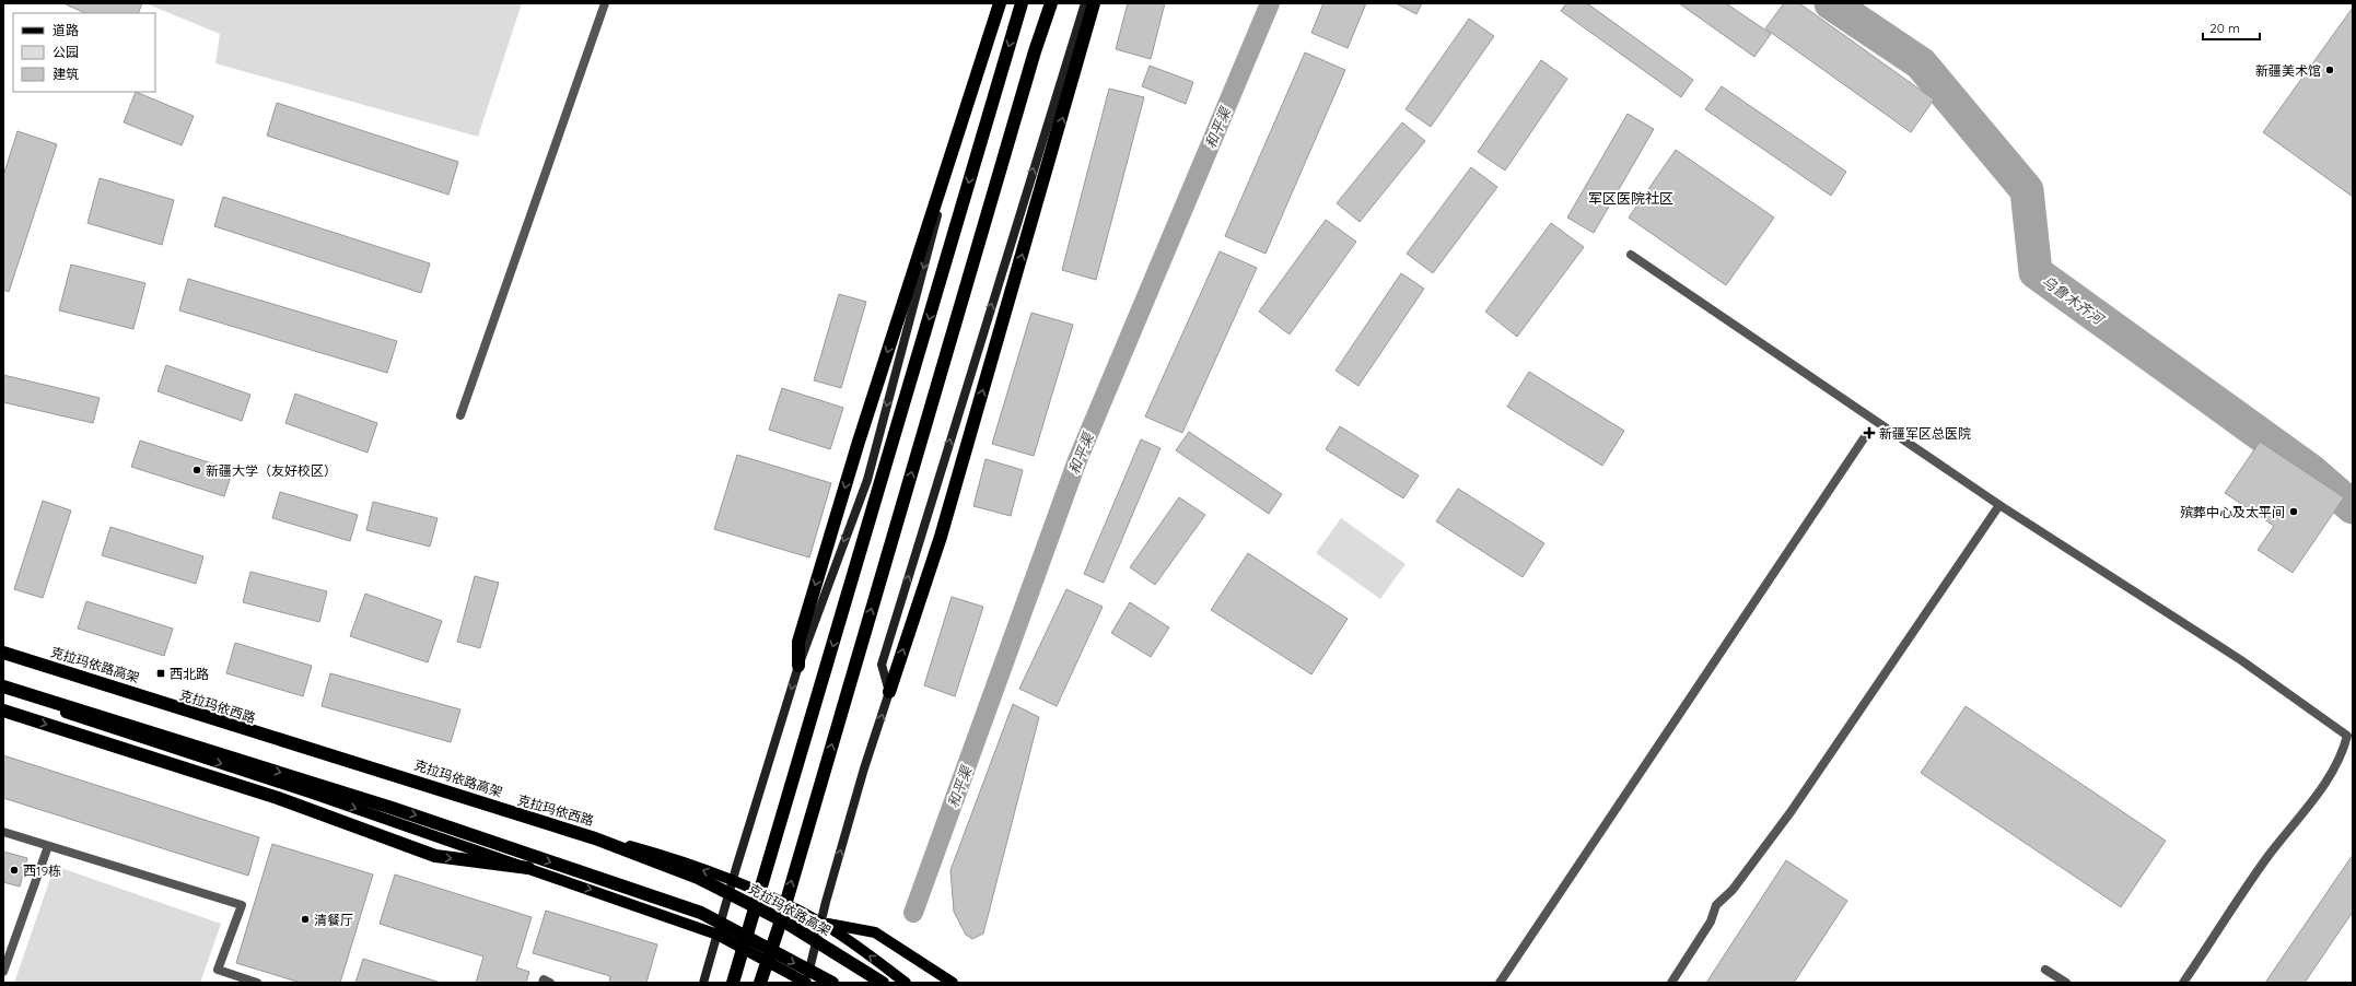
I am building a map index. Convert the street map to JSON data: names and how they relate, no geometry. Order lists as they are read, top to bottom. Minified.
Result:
{"streets":{"highway":["克拉玛依路高架"],"main road":["克拉玛依西路"]},"crossings":[["克拉玛依路高架","克拉玛依西路"]],"districts":["军区医院社区"],"water":["和平渠","乌鲁木齐河"],"places":{"other":["新疆美术馆","新疆大学（友好校区）","殡葬中心及太平间","西19栋","清餐厅"],"health":["新疆军区总医院"],"transit":["西北路"]},"legend":["道路","公园","建筑"],"scale_bar":"20 m"}
